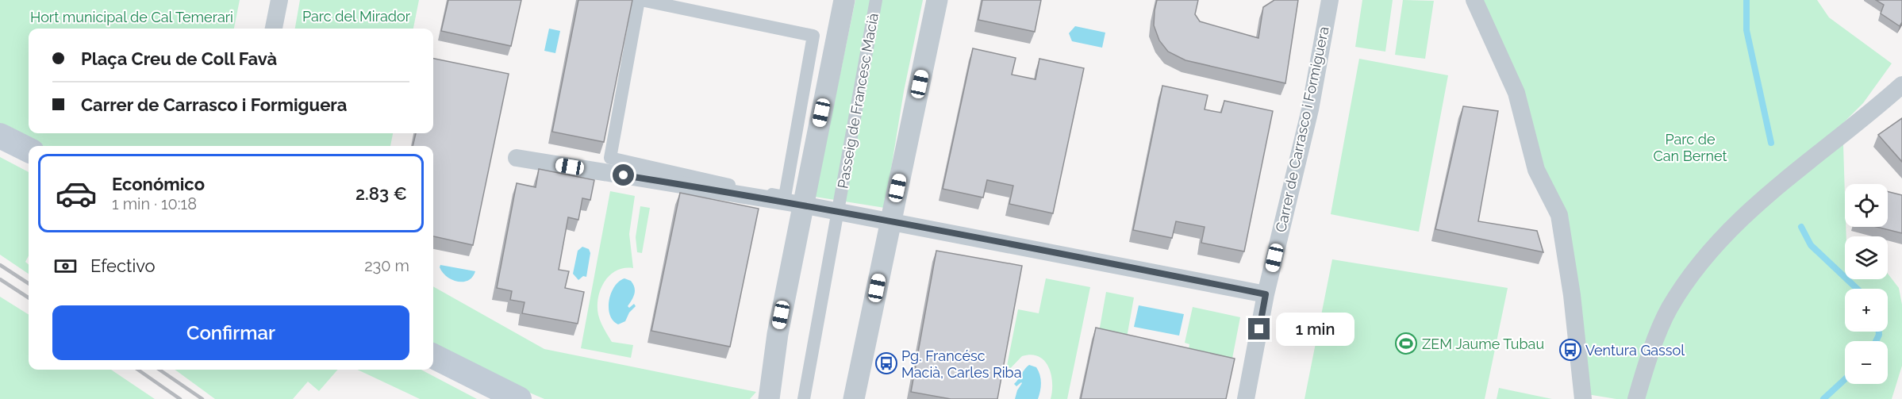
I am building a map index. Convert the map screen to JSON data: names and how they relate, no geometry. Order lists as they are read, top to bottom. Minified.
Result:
{"streets":{"street":["Passeig de Francesc Macià","Carrer de Carrasco i Formiguera"]},"parks":["Parc del Mirador","Hort municipal de Cal Temerari","Parc de Can Bernet"],"places":{"sports":["ZEM Jaume Tubau"],"bus stop":["Ventura Gassol","Pg. Francésc Macià, Carles Riba"]},"page":{"banner":["Plaça Creu de Coll Favà","Carrer de Carrasco i Formiguera"],"list":[{"name":"Económico","note":"1 min · 10:18","value":"2.83 €"}],"map_buttons":["+","−"],"pay":["Efectivo","230 m"],"buttons":"Confirmar","bubble":"1 min"}}
